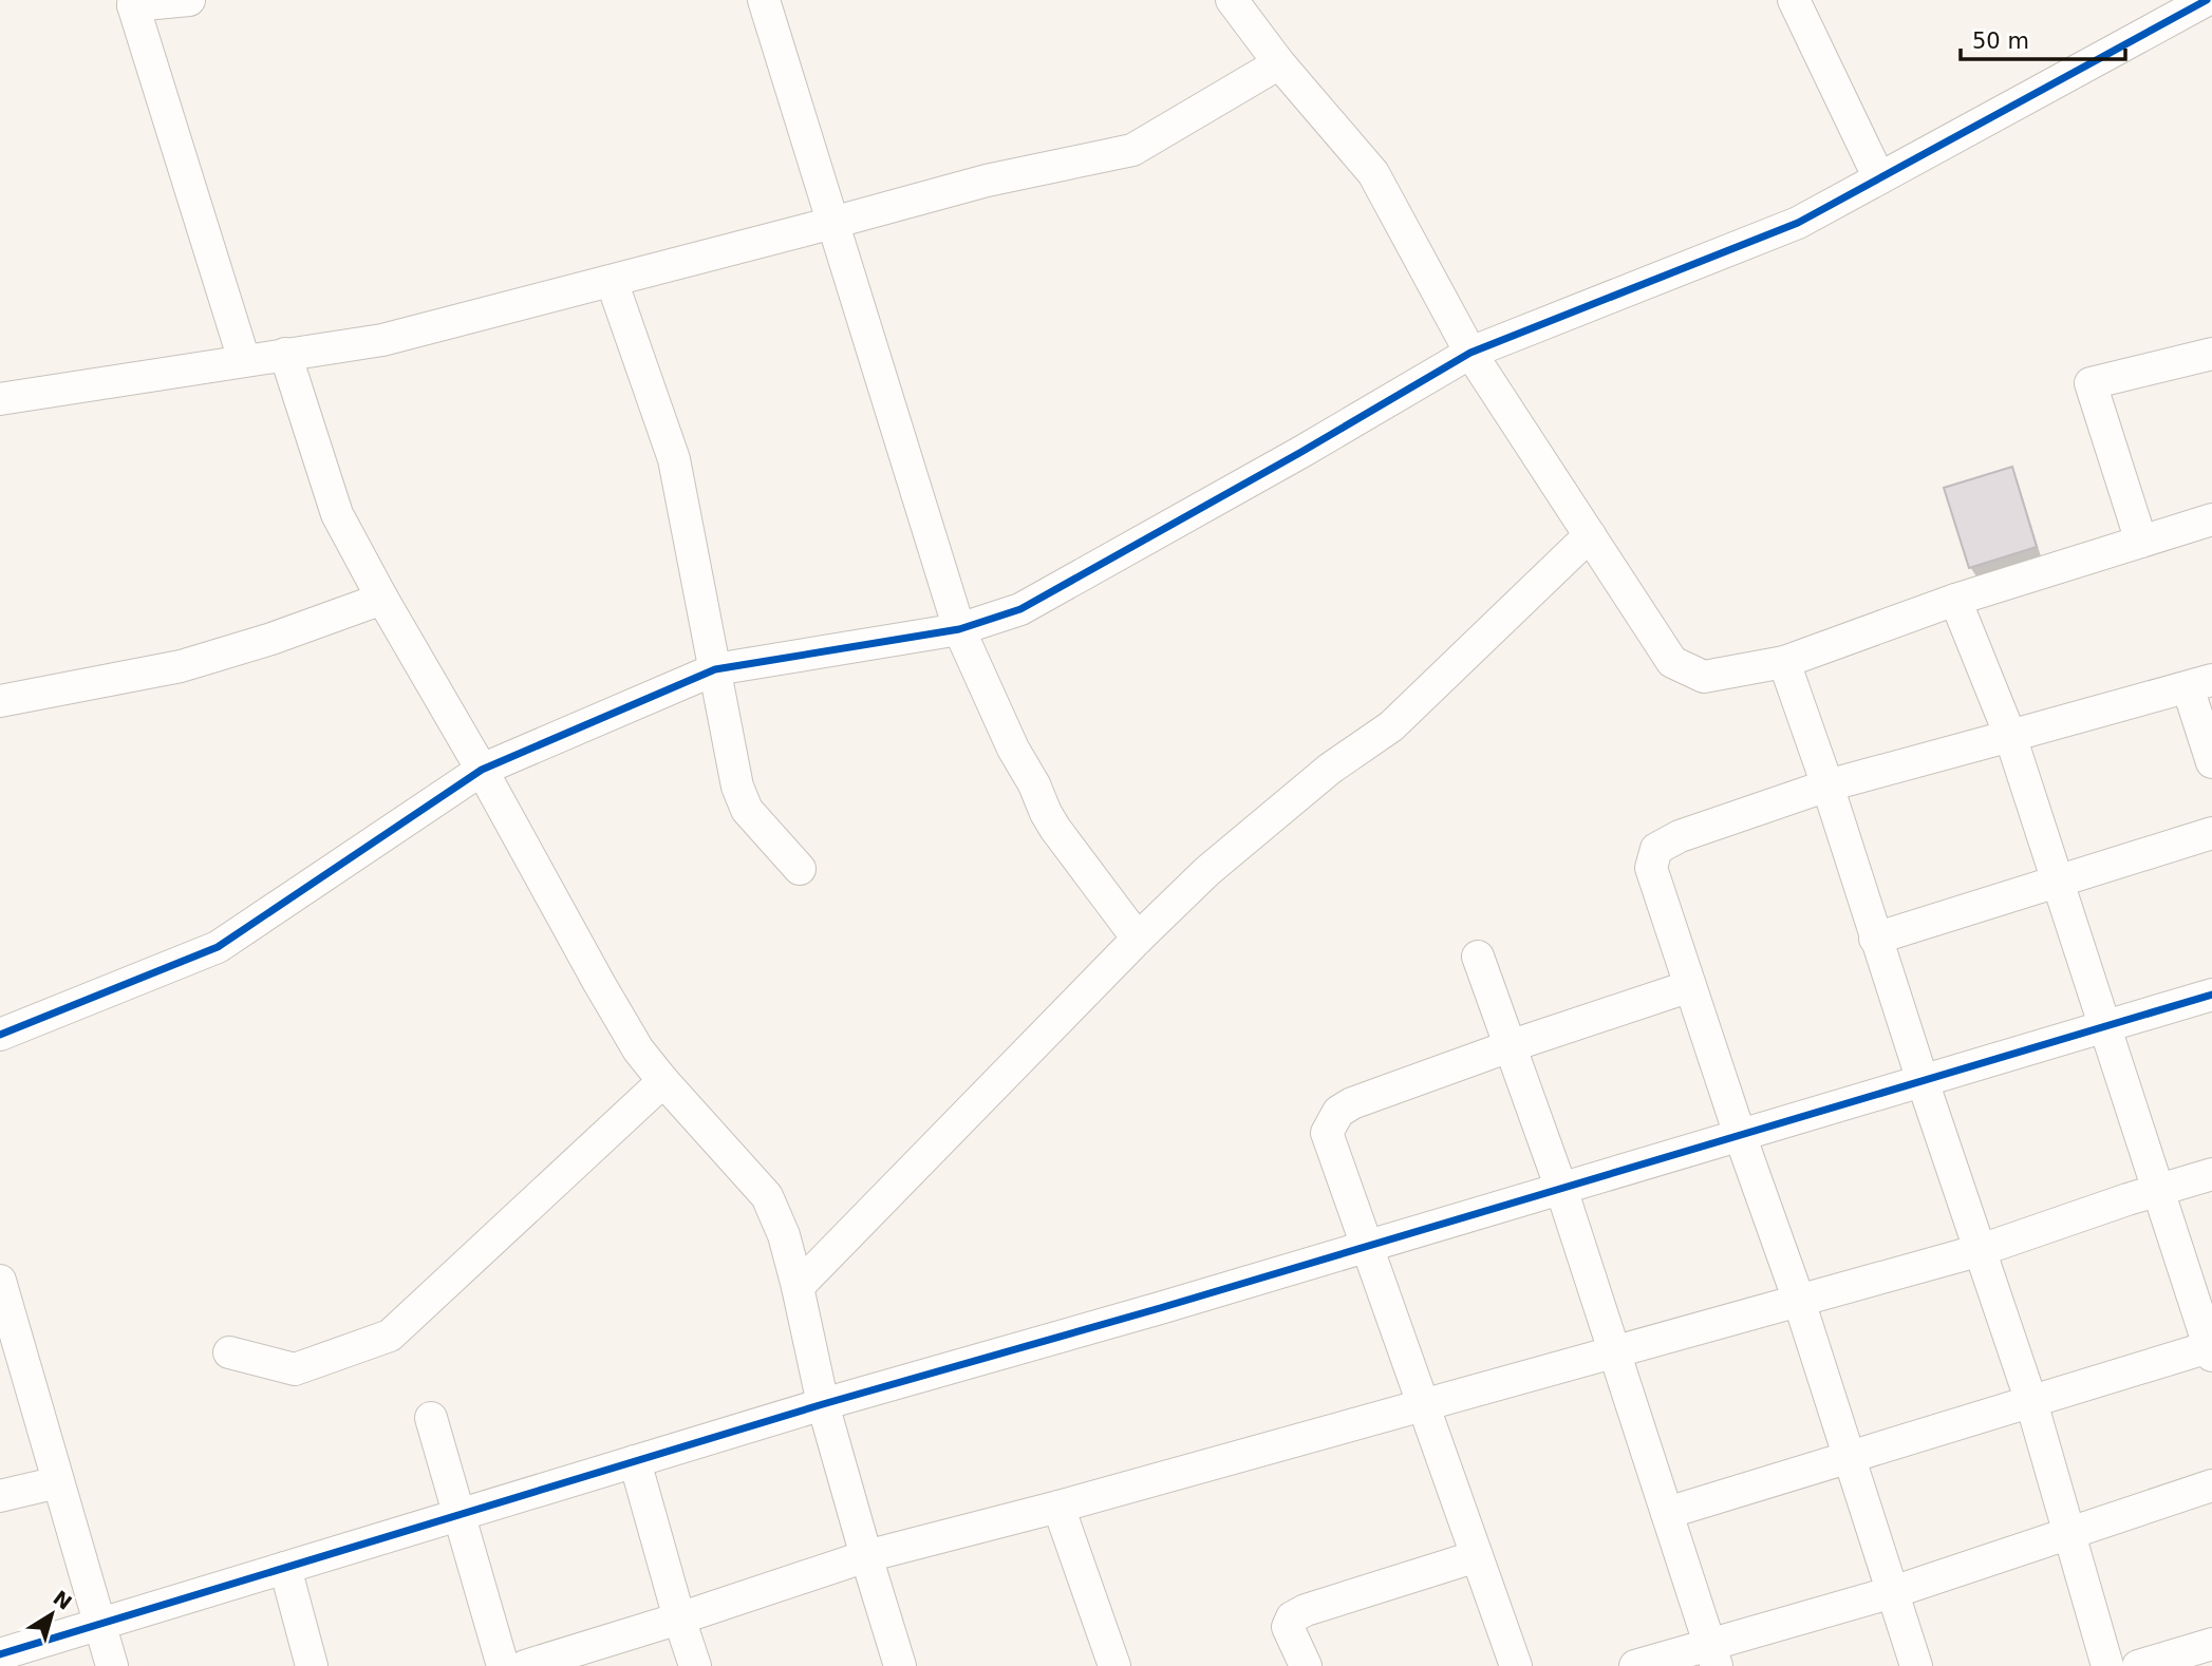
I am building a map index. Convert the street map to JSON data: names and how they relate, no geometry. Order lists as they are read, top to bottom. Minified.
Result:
{"scale_bar":"50 m","north":"top right"}
